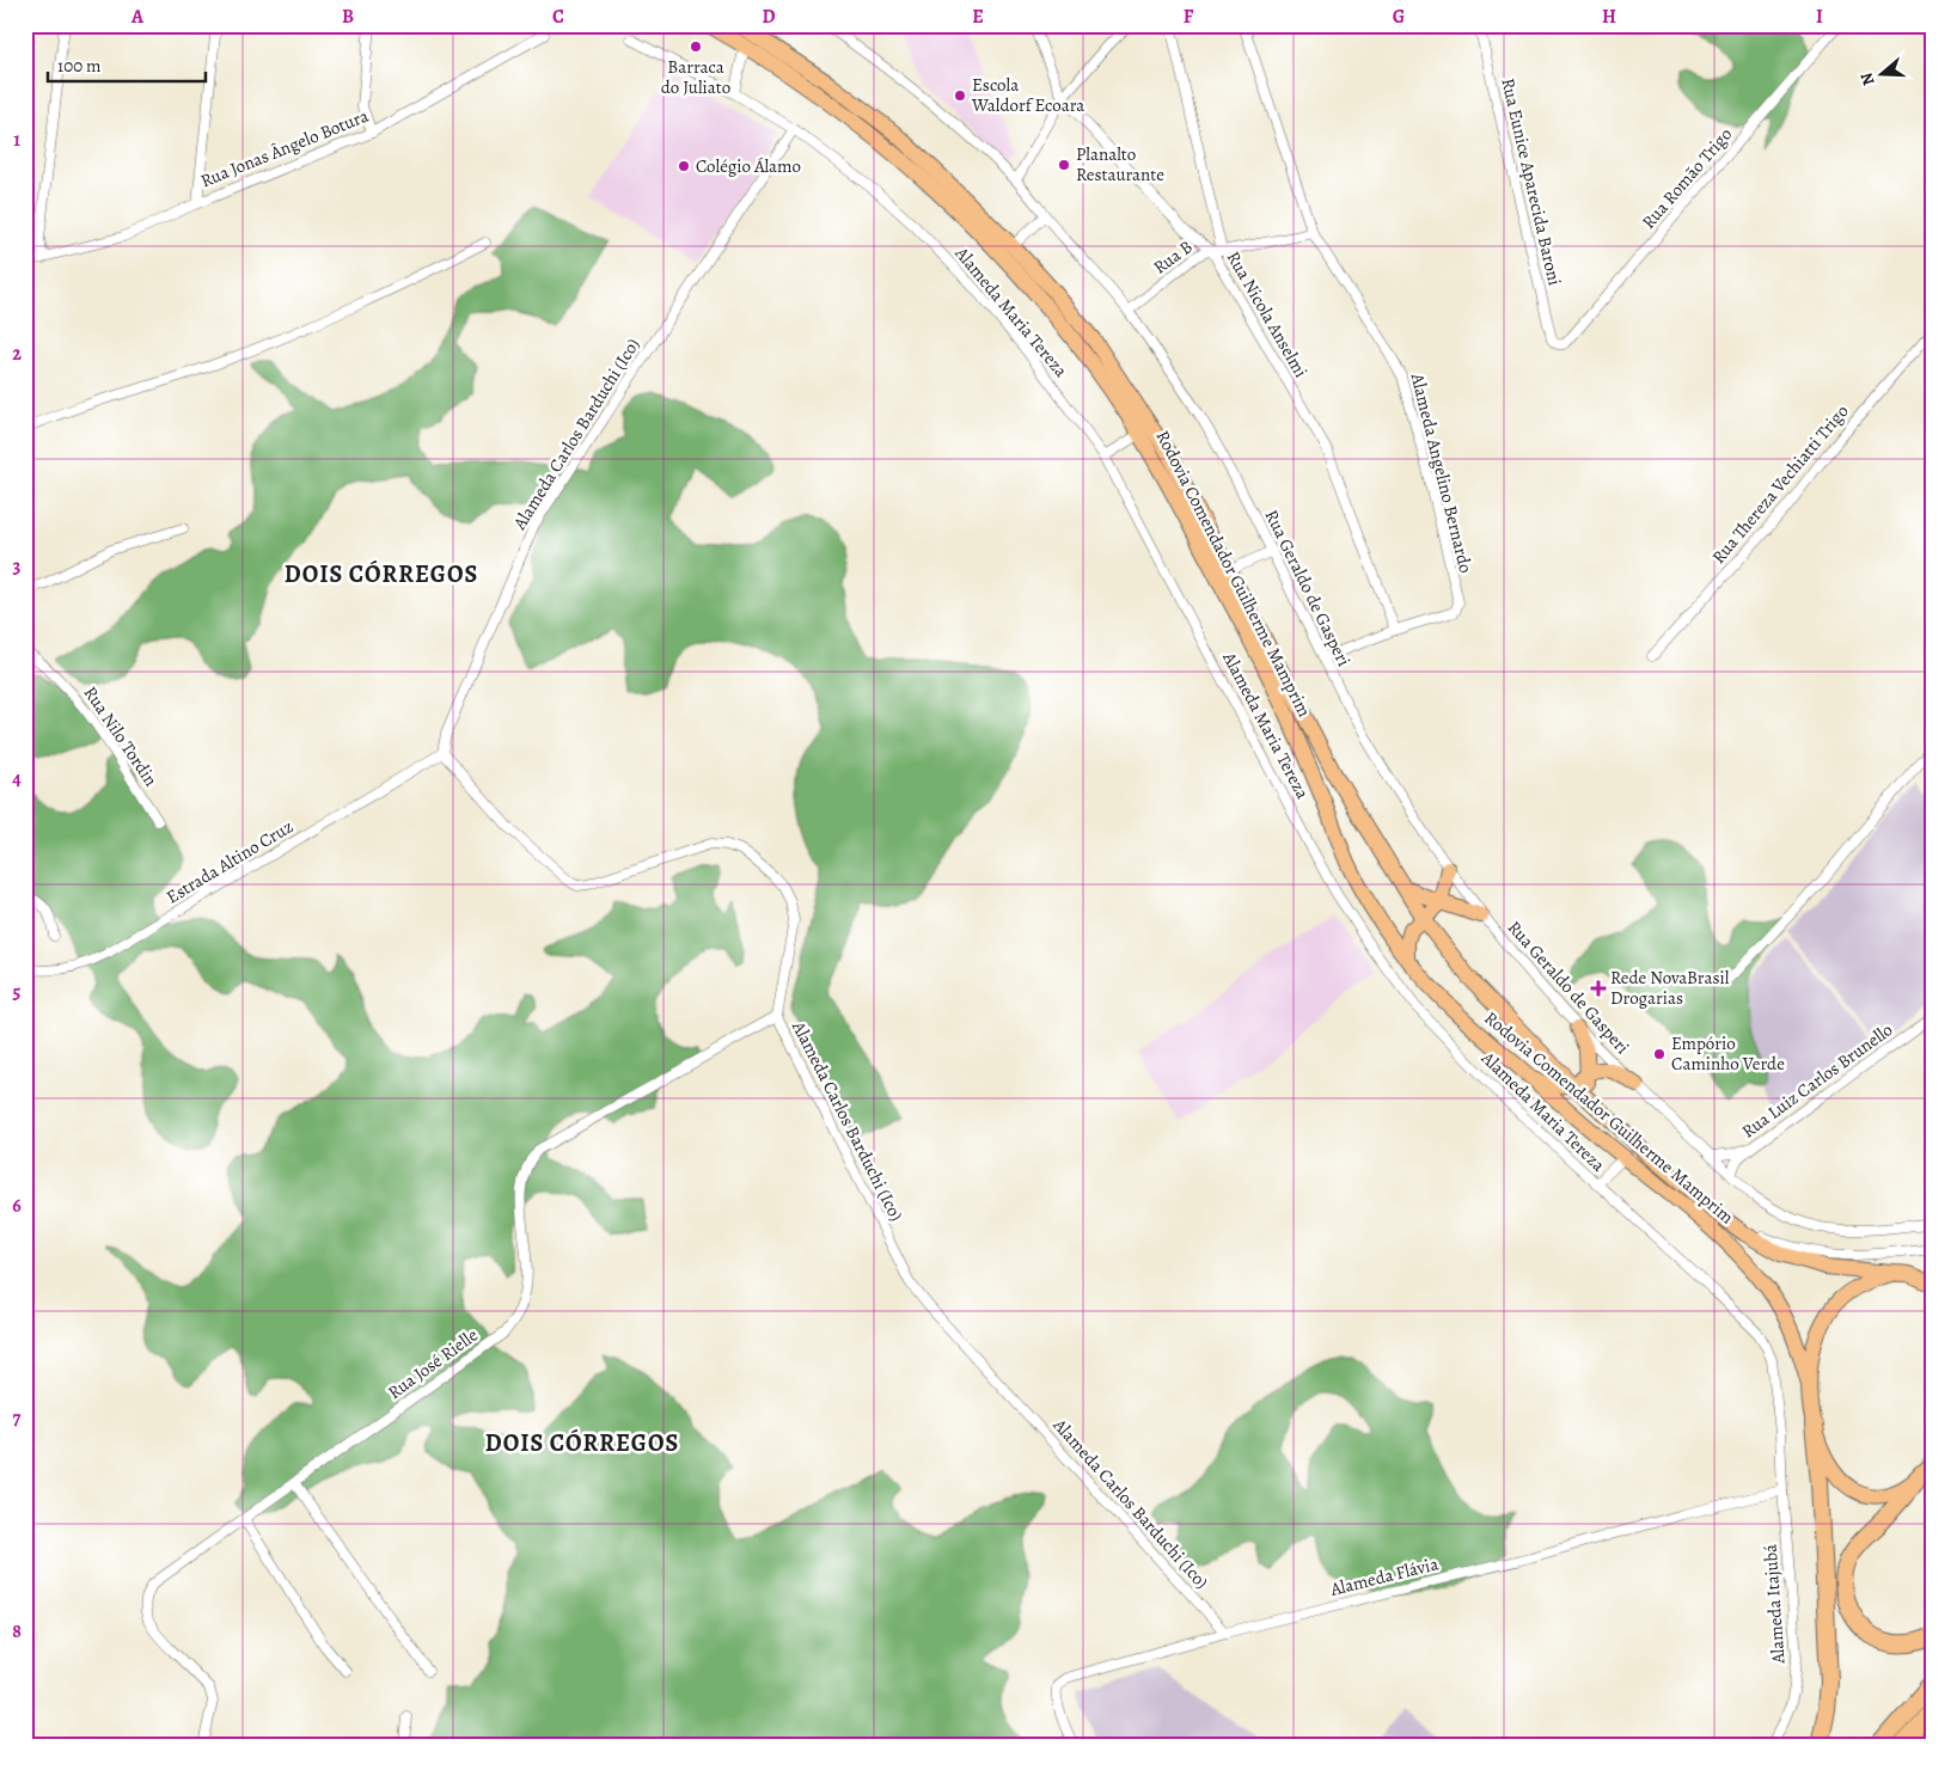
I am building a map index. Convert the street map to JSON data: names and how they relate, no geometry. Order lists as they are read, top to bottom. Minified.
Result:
{"streets":{"main road":["Rodovia Comendador Guilherme Mamprim"],"street":["Rua Jonas Ângelo Botura","Rua Romão Trigo","Rua Eunice Aparecida Baroni","Rua B","Alameda Maria Tereza","Rua Nicola Anselmi","Alameda Carlos Barduchi (Ico)","Alameda Angelino Bernardo","Rua Thereza Vechiatti Trigo","Rua Geraldo de Gasperi","Rua Nilo Tordin","Estrada Altino Cruz","Rua Luiz Carlos Brunello","Rua José Rielle","Alameda Flávia","Alameda Itajubá"]},"crossings":[["Rua Romão Trigo","Rua Eunice Aparecida Baroni"],["Rua B","Rua Nicola Anselmi"],["Rua B","Alameda Angelino Bernardo"],["Rua B","Rua Geraldo de Gasperi"],["Alameda Maria Tereza","Alameda Carlos Barduchi (Ico)"],["Alameda Maria Tereza","Alameda Flávia"],["Alameda Maria Tereza","Alameda Itajubá"],["Rua Nicola Anselmi","Alameda Angelino Bernardo"],["Alameda Carlos Barduchi (Ico)","Estrada Altino Cruz"],["Alameda Carlos Barduchi (Ico)","Rua José Rielle"],["Alameda Carlos Barduchi (Ico)","Alameda Flávia"],["Alameda Angelino Bernardo","Rua Geraldo de Gasperi"],["Rua Geraldo de Gasperi","Rua Luiz Carlos Brunello"],["Alameda Flávia","Alameda Itajubá"]],"districts":["DOIS CÓRREGOS","DOIS CÓRREGOS"],"places":{"other":["Barraca do Juliato","Escola Waldorf Ecoara","Planalto Restaurante","Colégio Álamo","Empório Caminho Verde"],"health":["Rede NovaBrasil Drogarias"]},"scale_bar":"100 m","north":"left","grid":{"columns":["A","B","C","D","E","F","G","H","I"],"rows":["1","2","3","4","5","6","7","8"]}}
